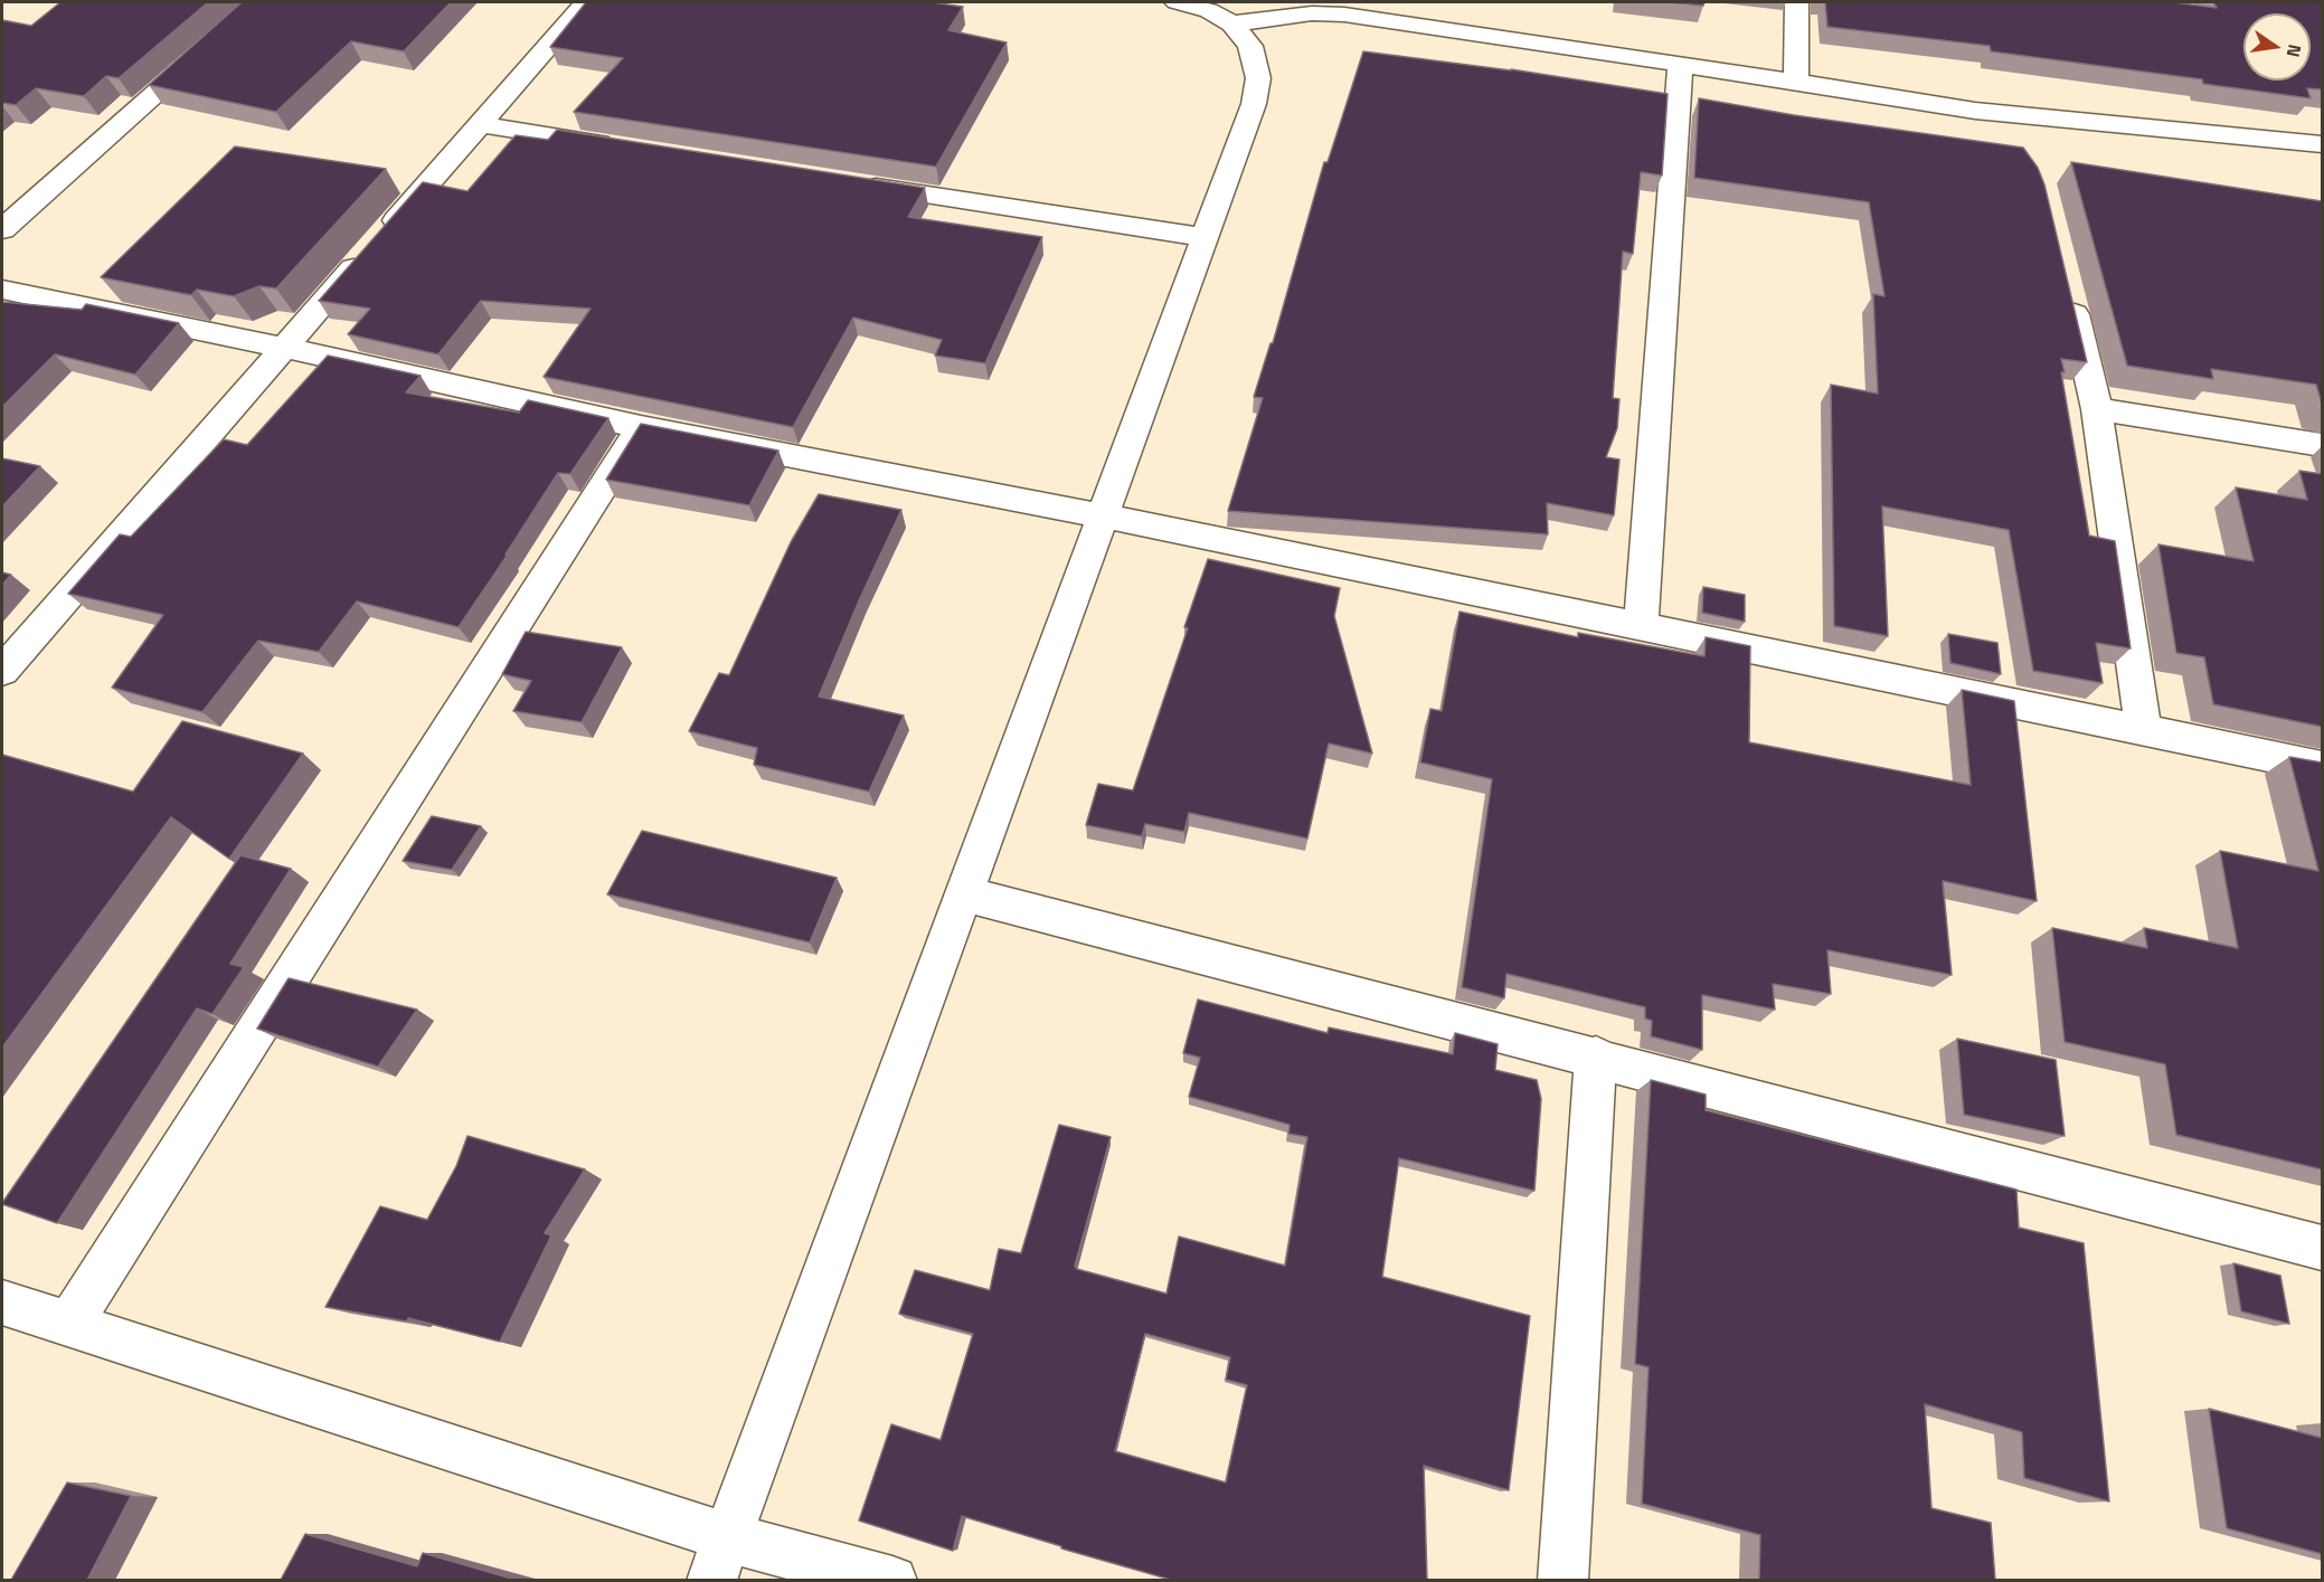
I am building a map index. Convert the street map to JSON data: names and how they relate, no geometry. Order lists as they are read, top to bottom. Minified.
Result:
{"north":"right"}
